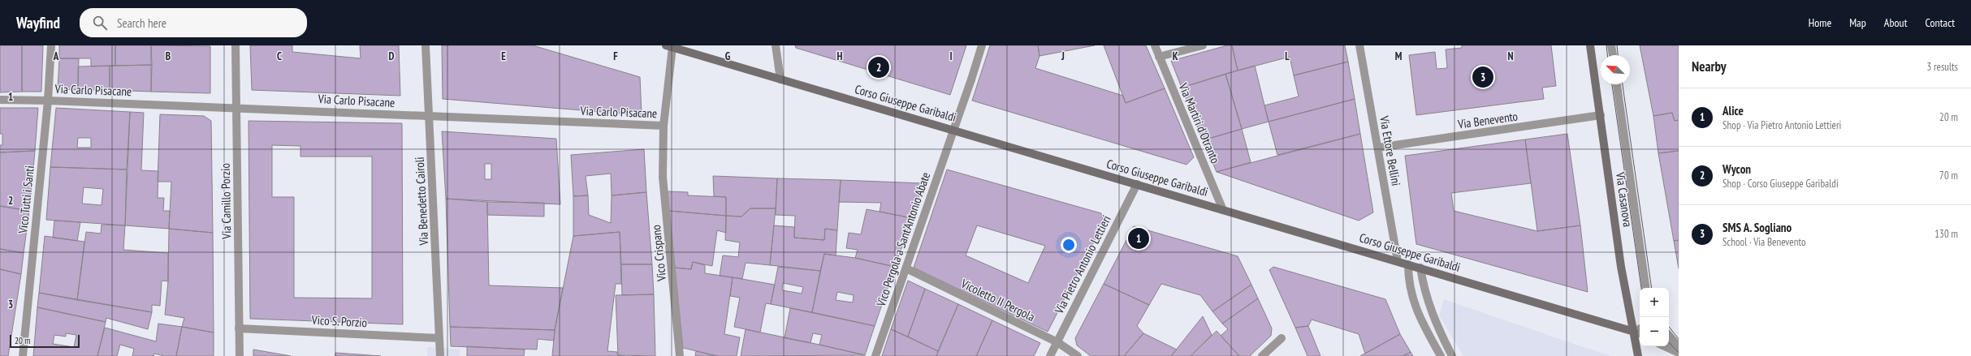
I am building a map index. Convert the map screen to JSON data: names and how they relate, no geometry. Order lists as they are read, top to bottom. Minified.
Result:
{"streets":{"main road":["Corso Giuseppe Garibaldi","Via Casanova"],"street":["Via Carlo Pisacane","Via Benevento","Via Martiri d'Otranto","Via Ettore Bellini","Vico Tutti i Santi","Via Camillo Porzio","Via Benedetto Cairoli","Vico Pergola a Sant'Antonio Abate","Vico Crispano","Via Pietro Antonio Lettieri","Vicoletto II Pergola","Vico S. Porzio"]},"crossings":[["Via Carlo Pisacane","Vico Tutti i Santi"],["Via Carlo Pisacane","Via Camillo Porzio"],["Via Carlo Pisacane","Via Benedetto Cairoli"],["Via Carlo Pisacane","Vico Crispano"],["Corso Giuseppe Garibaldi","Via Martiri d'Otranto"],["Corso Giuseppe Garibaldi","Via Ettore Bellini"],["Corso Giuseppe Garibaldi","Via Casanova"],["Corso Giuseppe Garibaldi","Vico Pergola a Sant'Antonio Abate"],["Corso Giuseppe Garibaldi","Vico Crispano"],["Corso Giuseppe Garibaldi","Via Pietro Antonio Lettieri"],["Via Benevento","Via Ettore Bellini"],["Via Benevento","Via Casanova"],["Via Camillo Porzio","Vico S. Porzio"],["Via Benedetto Cairoli","Vico S. Porzio"],["Vico Pergola a Sant'Antonio Abate","Vicoletto II Pergola"],["Via Pietro Antonio Lettieri","Vicoletto II Pergola"]],"scale_bar":"20 m","north":"top left","page":{"header":"Wayfind","search":"Search here","nav":["Home","Map","About","Contact"],"heading":["Nearby","3 results"],"pins":["2","3","1"],"list":[{"mark":"1","name":"Alice","note":"Shop · Via Pietro Antonio Lettieri","value":"20 m"},{"mark":"2","name":"Wycon","note":"Shop · Corso Giuseppe Garibaldi","value":"70 m"},{"mark":"3","name":"SMS A. Sogliano","note":"School · Via Benevento","value":"130 m"}],"map_buttons":["+","−"],"scale":"20 m"},"grid":{"columns":["A","B","C","D","E","F","G","H","I","J","K","L","M","N"],"rows":["1","2","3"]}}
